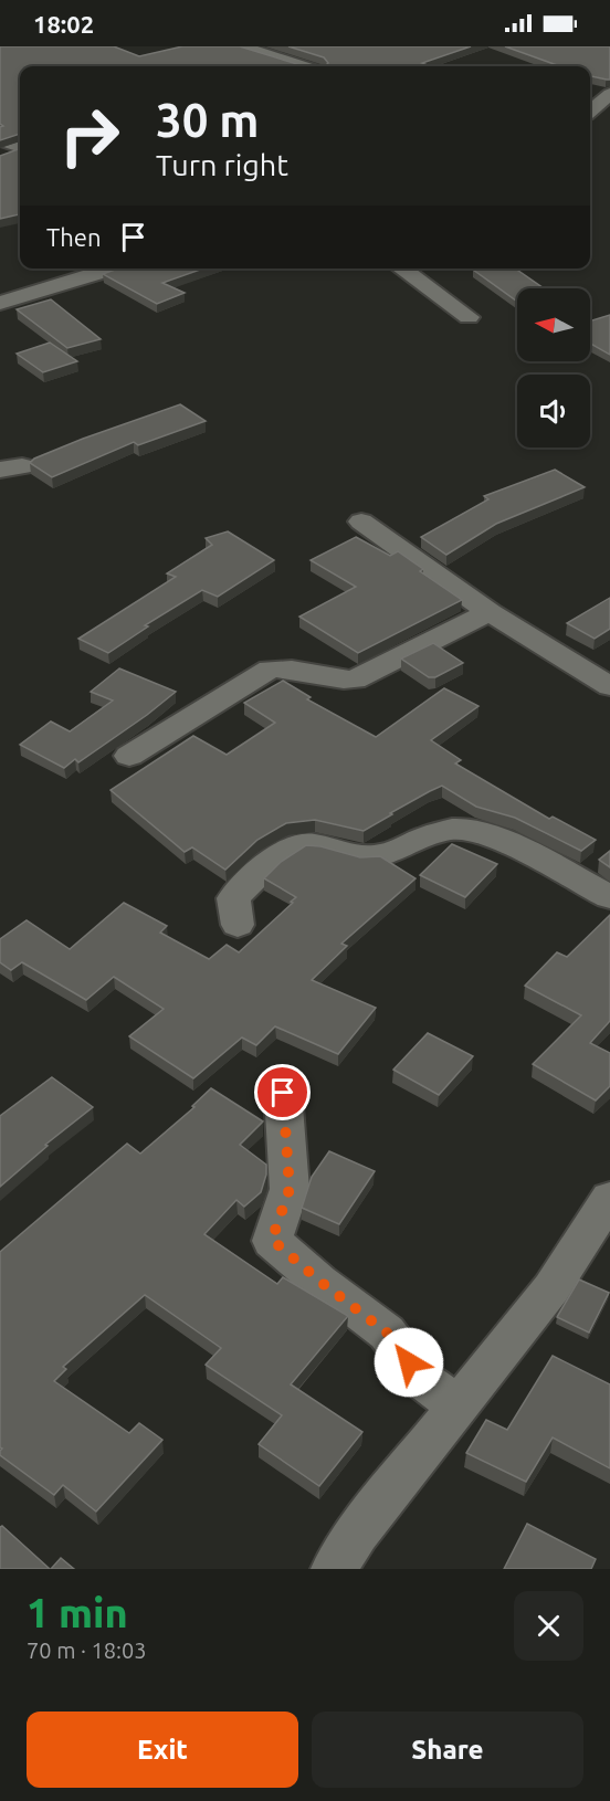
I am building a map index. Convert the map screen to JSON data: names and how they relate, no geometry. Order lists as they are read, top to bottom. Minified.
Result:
{"north":"left","page":{"status":"18:02","turn":["30 m","Turn right"],"then":"Then","heading":["1 min","70 m · 18:03"],"buttons":["Exit","Share"]}}
